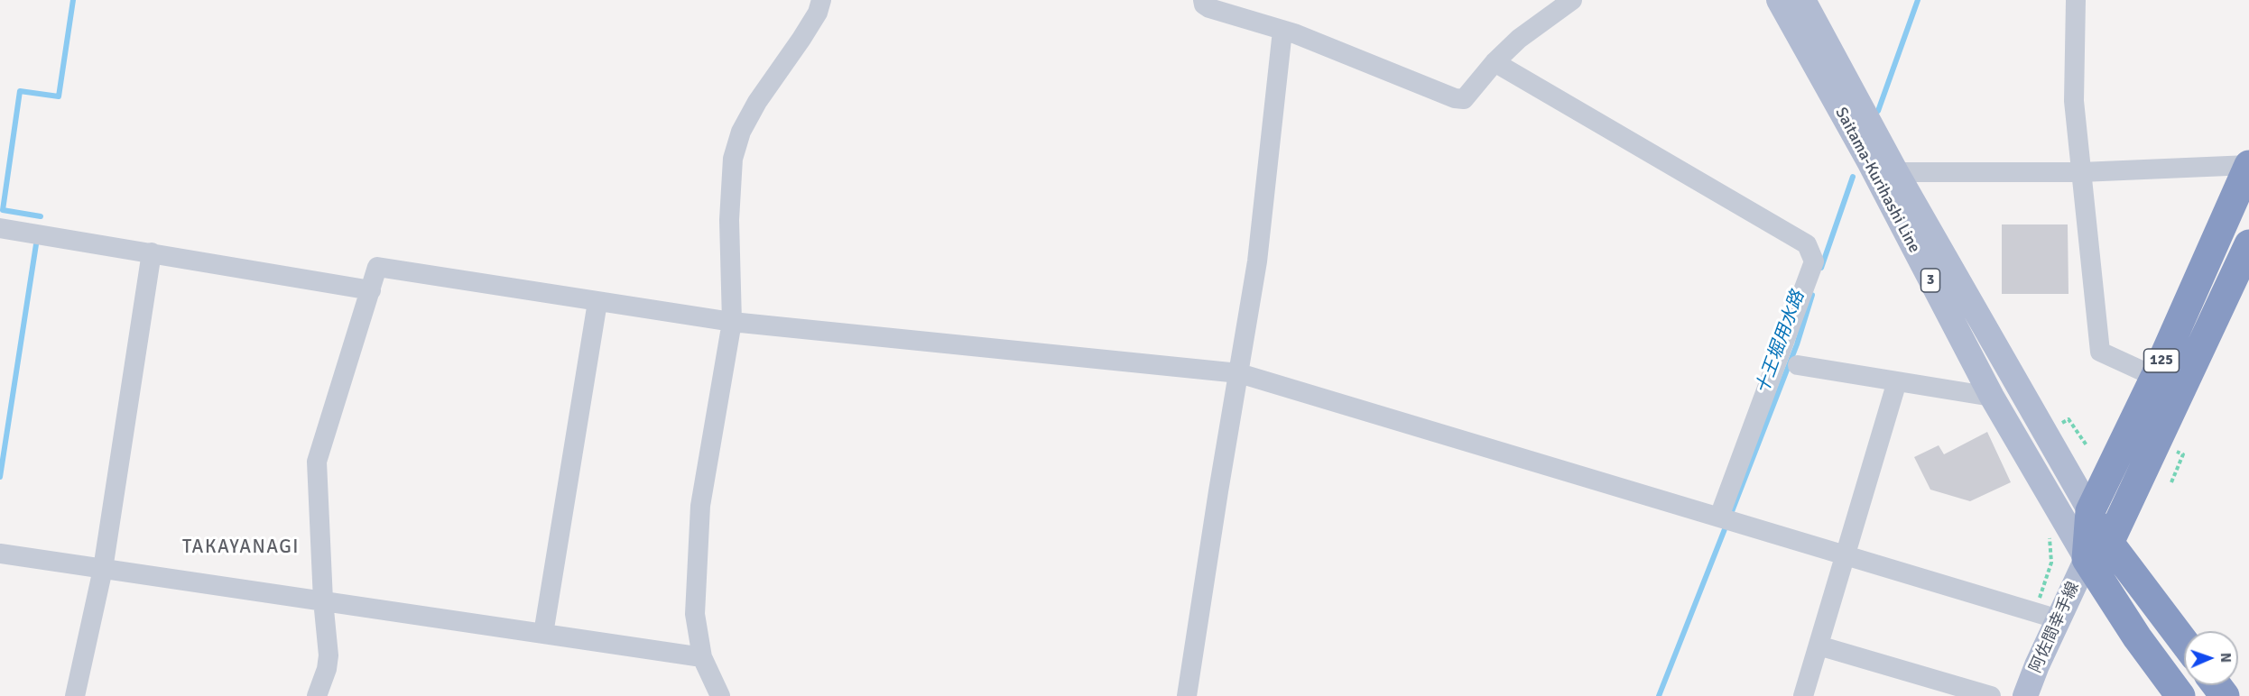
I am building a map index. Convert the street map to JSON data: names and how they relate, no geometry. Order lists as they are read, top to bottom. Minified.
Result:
{"streets":{"highway":["125"],"main road":["Saitama-Kurihashi Line","3","阿佐間幸手線"]},"crossings":[["Saitama-Kurihashi Line","125"],["Saitama-Kurihashi Line","阿佐間幸手線"],["125","阿佐間幸手線"]],"districts":["TAKAYANAGI"],"water":["十王堀用水路"],"north":"right"}
